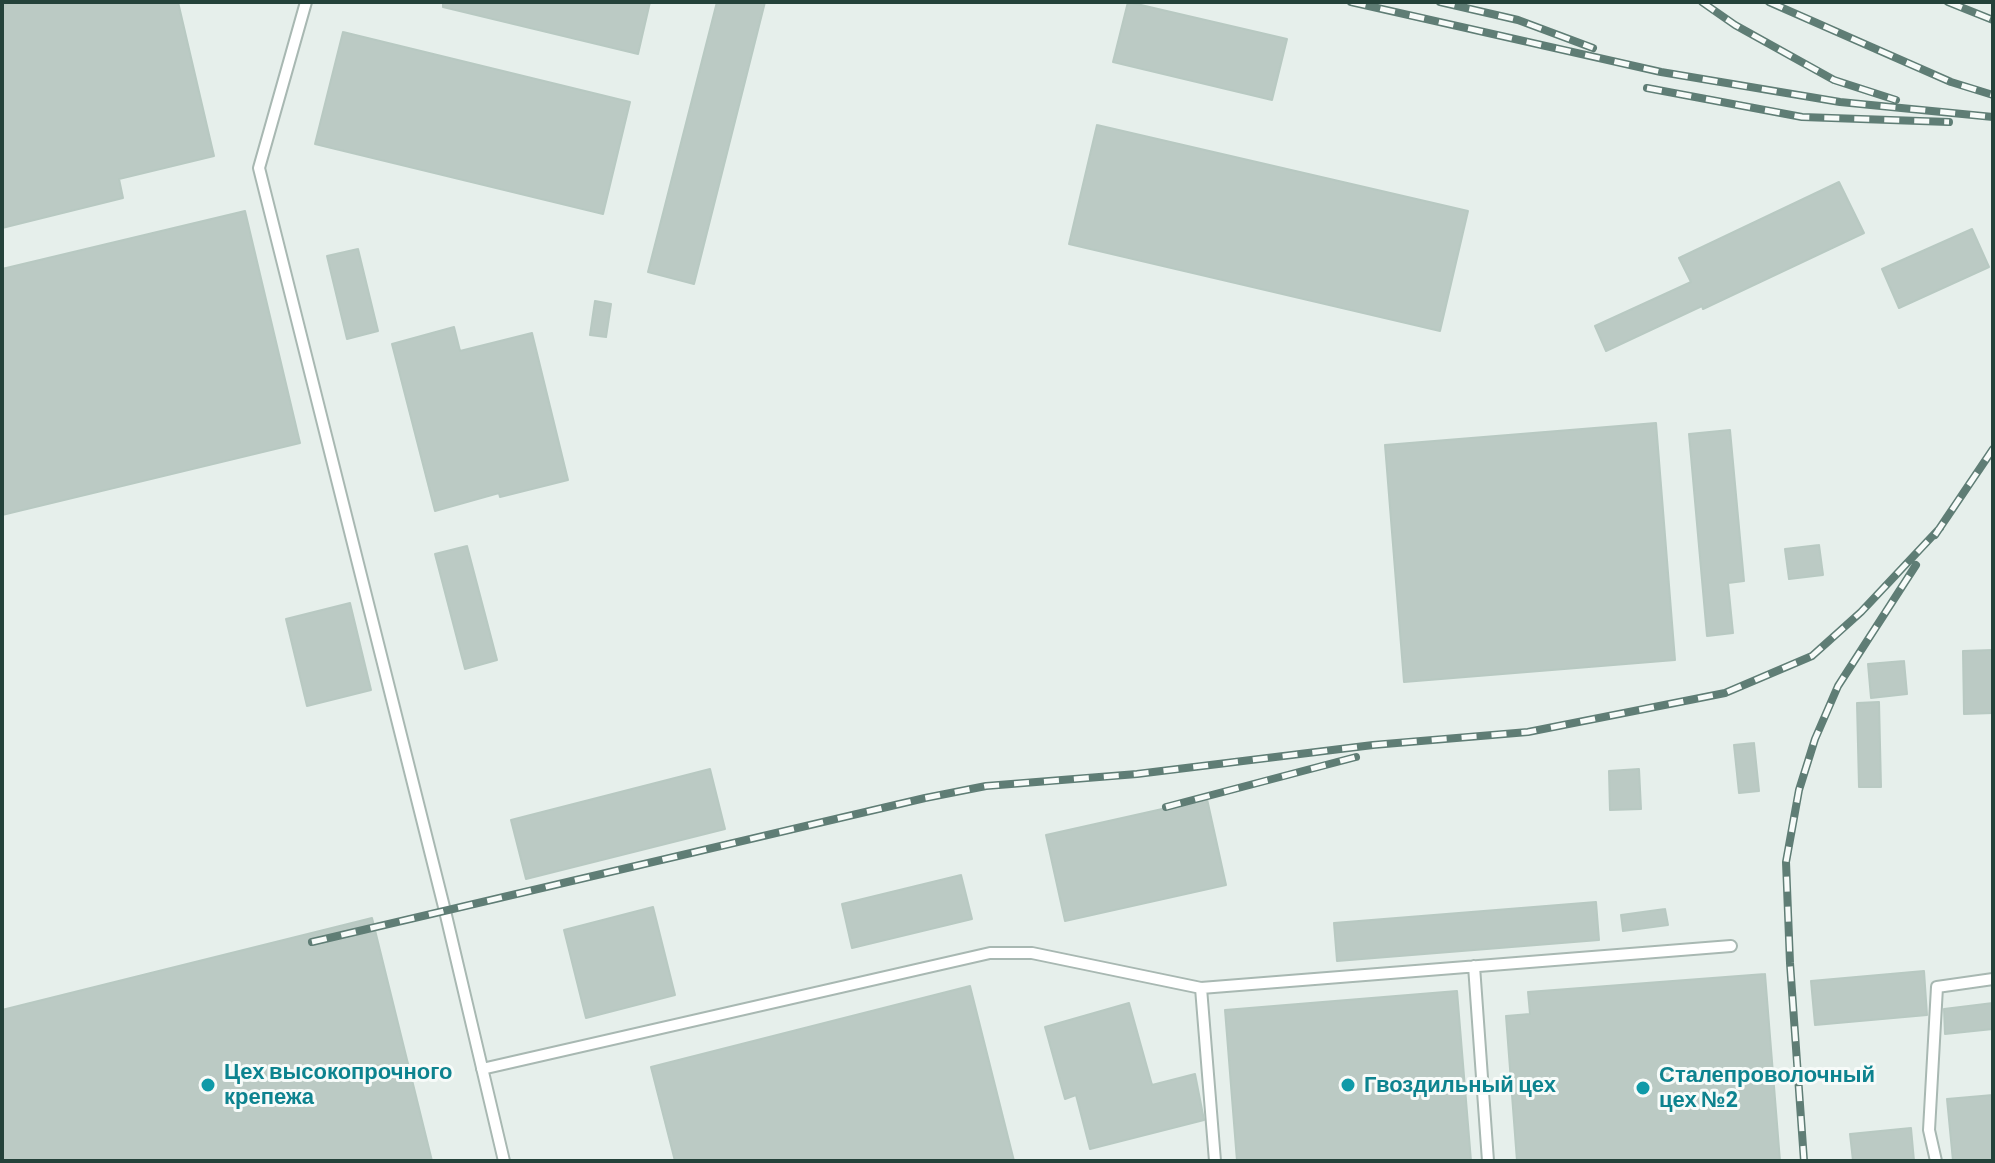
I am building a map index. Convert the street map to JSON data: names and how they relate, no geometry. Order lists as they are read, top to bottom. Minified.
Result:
{"places":["Цех высокопрочного крепежа","Гвоздильный цех","Сталепроволочный цех №2"]}
